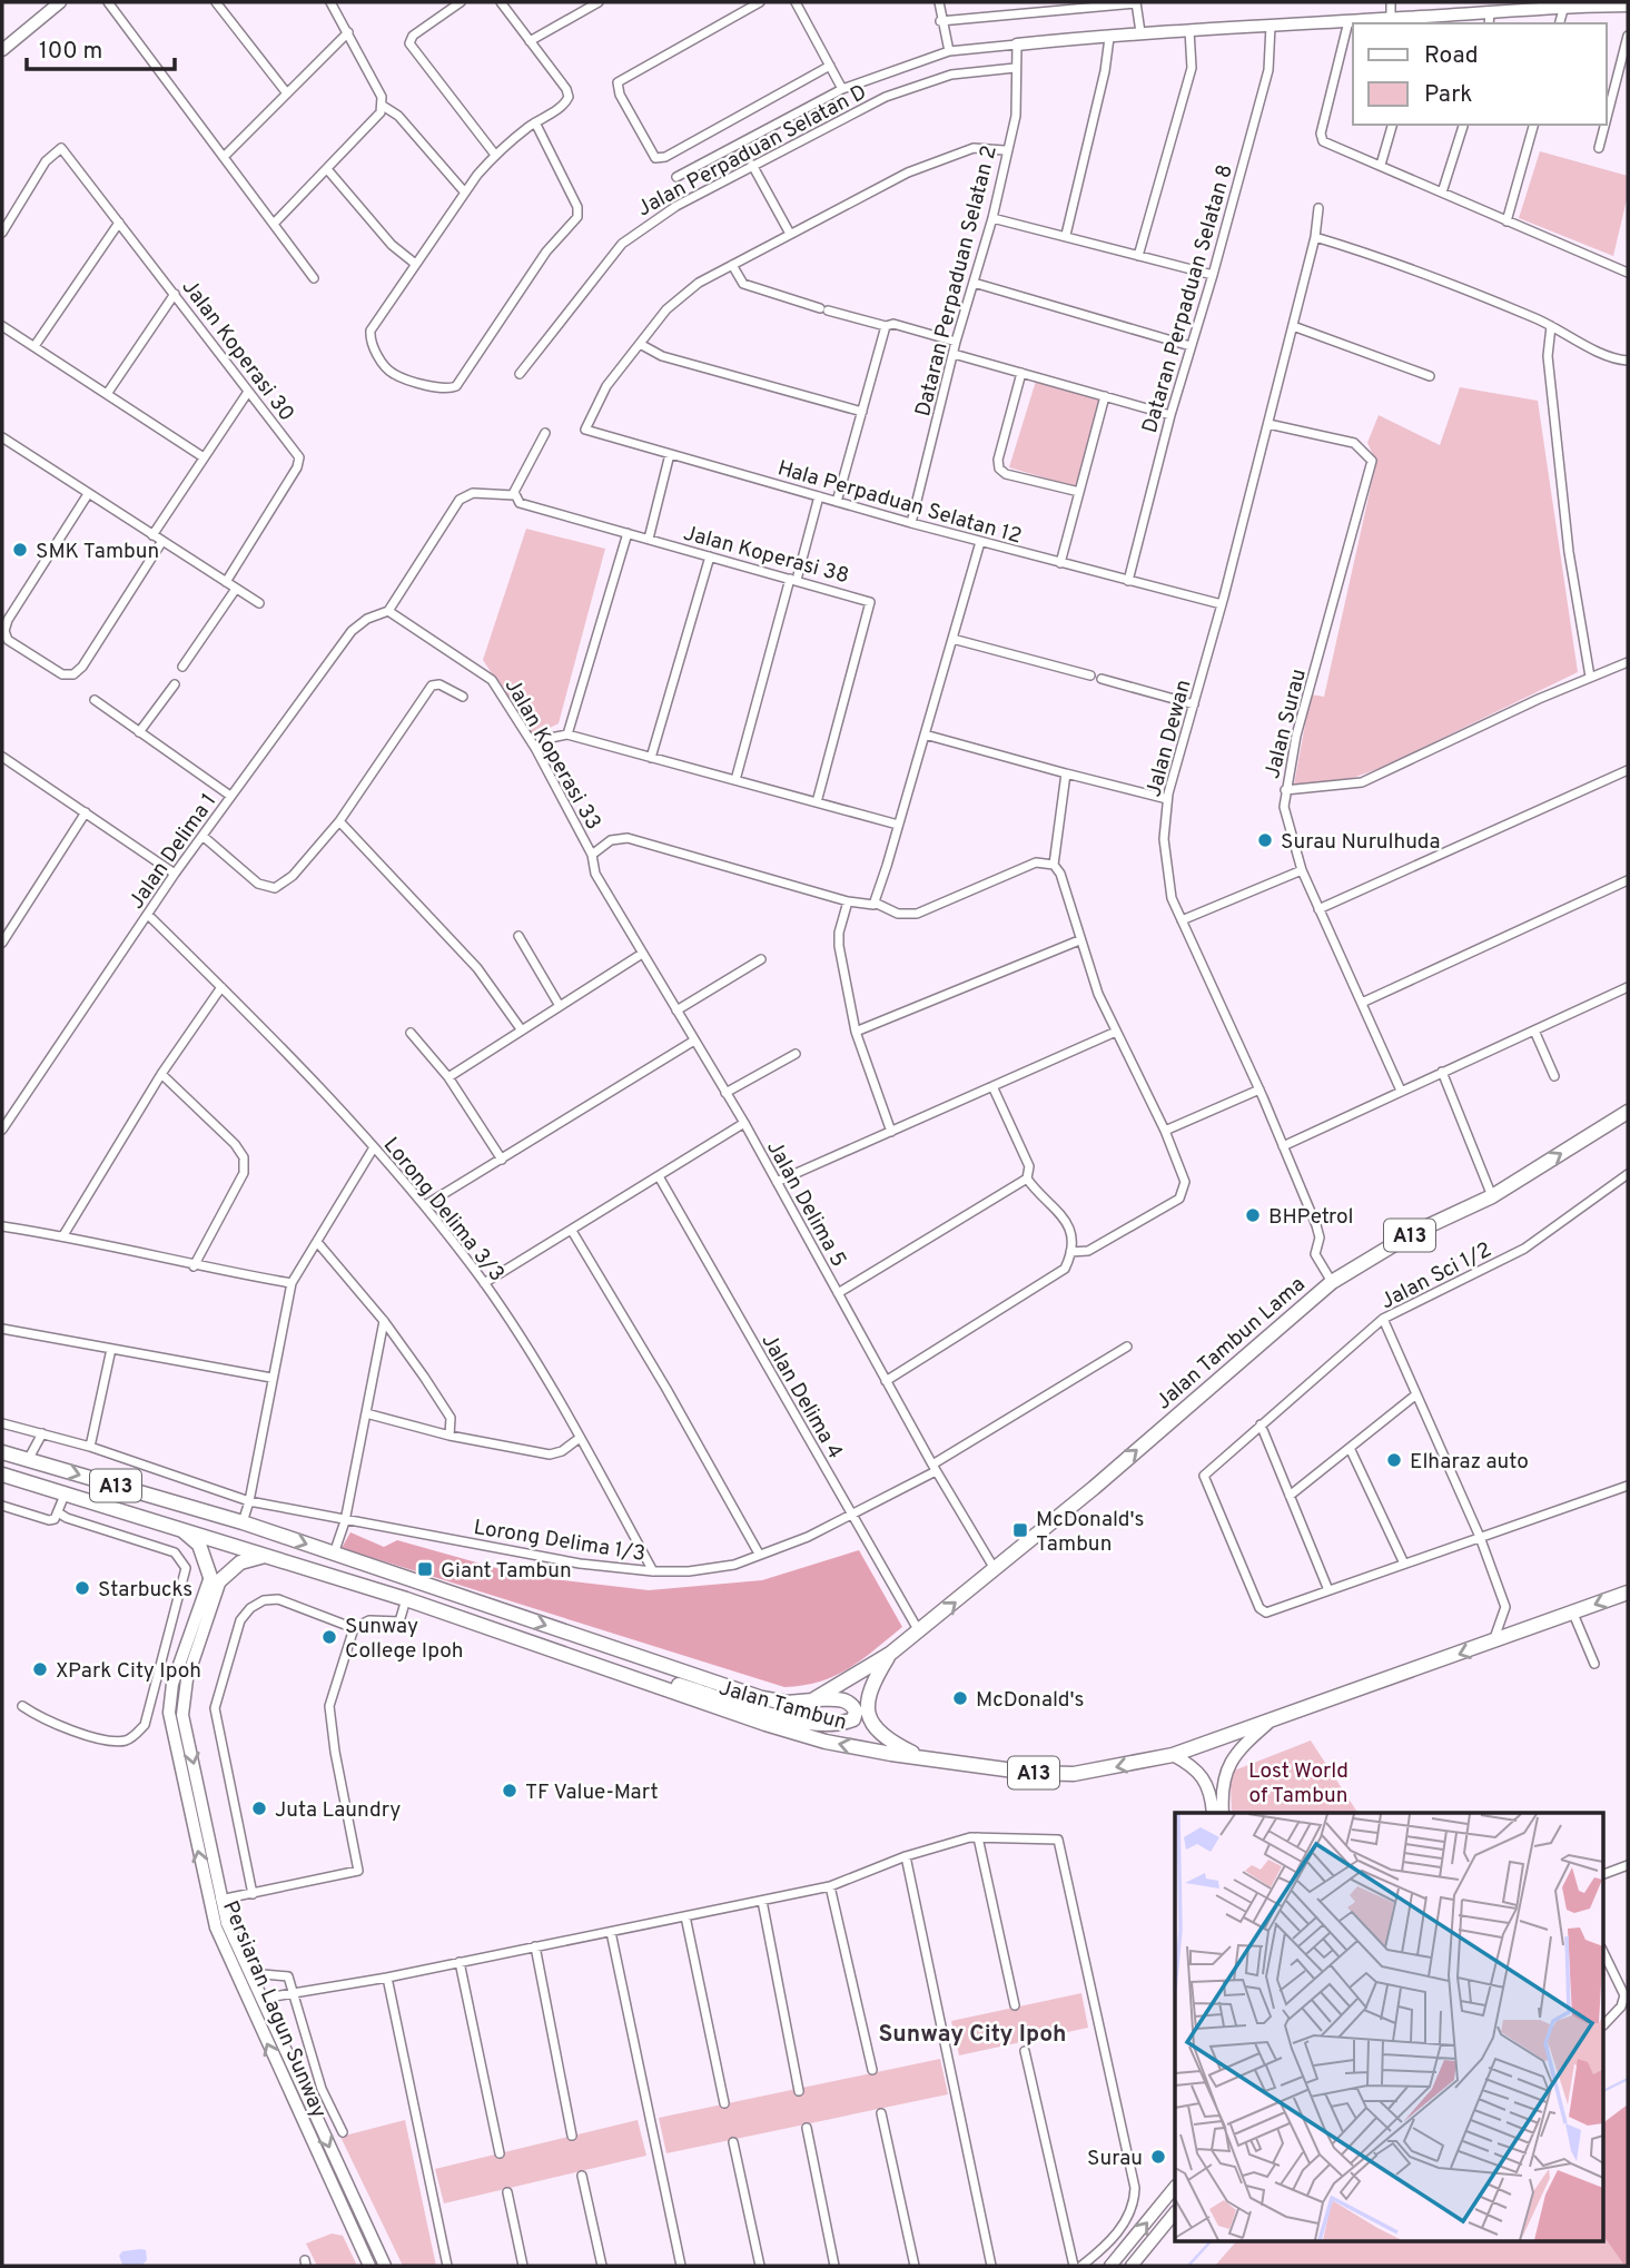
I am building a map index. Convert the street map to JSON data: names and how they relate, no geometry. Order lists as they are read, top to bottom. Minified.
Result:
{"streets":{"main road":["A13","Jalan Tambun Lama","Jalan Tambun","Persiaran Lagun Sunway"],"street":["Jalan Perpaduan Selatan D","Dataran Perpaduan Selatan 2","Dataran Perpaduan Selatan 8","Jalan Koperasi 30","Hala Perpaduan Selatan 12","Jalan Koperasi 38","Jalan Surau","Jalan Dewan","Jalan Koperasi 33","Jalan Delima 1","Jalan Delima 5","Lorong Delima 3/3","Jalan Sci 1/2","Jalan Delima 4","Lorong Delima 1/3"]},"crossings":[["Jalan Perpaduan Selatan D","Dataran Perpaduan Selatan 2"],["Dataran Perpaduan Selatan 2","Hala Perpaduan Selatan 12"],["Dataran Perpaduan Selatan 8","Hala Perpaduan Selatan 12"],["Hala Perpaduan Selatan 12","Jalan Dewan"],["Jalan Surau","Jalan Dewan"],["Jalan Dewan","Jalan Tambun Lama"],["Jalan Koperasi 33","Jalan Delima 1"],["Jalan Koperasi 33","Jalan Delima 5"],["Jalan Delima 1","Lorong Delima 3/3"],["Jalan Delima 5","Jalan Tambun Lama"],["Jalan Delima 5","Lorong Delima 1/3"],["Lorong Delima 3/3","Lorong Delima 1/3"],["A13","Jalan Tambun"],["Jalan Tambun Lama","Jalan Delima 4"],["Jalan Tambun Lama","Jalan Tambun"],["Jalan Delima 4","Lorong Delima 1/3"]],"one_way":["Jalan Tambun Lama"],"districts":["Sunway City Ipoh"],"parks":["Lost World of Tambun"],"places":{"other":["SMK Tambun","Surau Nurulhuda","BHPetrol","Elharaz auto","Starbucks","Sunway College Ipoh","XPark City Ipoh","McDonald's","TF Value-Mart","Juta Laundry","Surau"],"transit":["McDonald's Tambun","Giant Tambun"]},"legend":["Road","Park"],"scale_bar":"100 m"}
